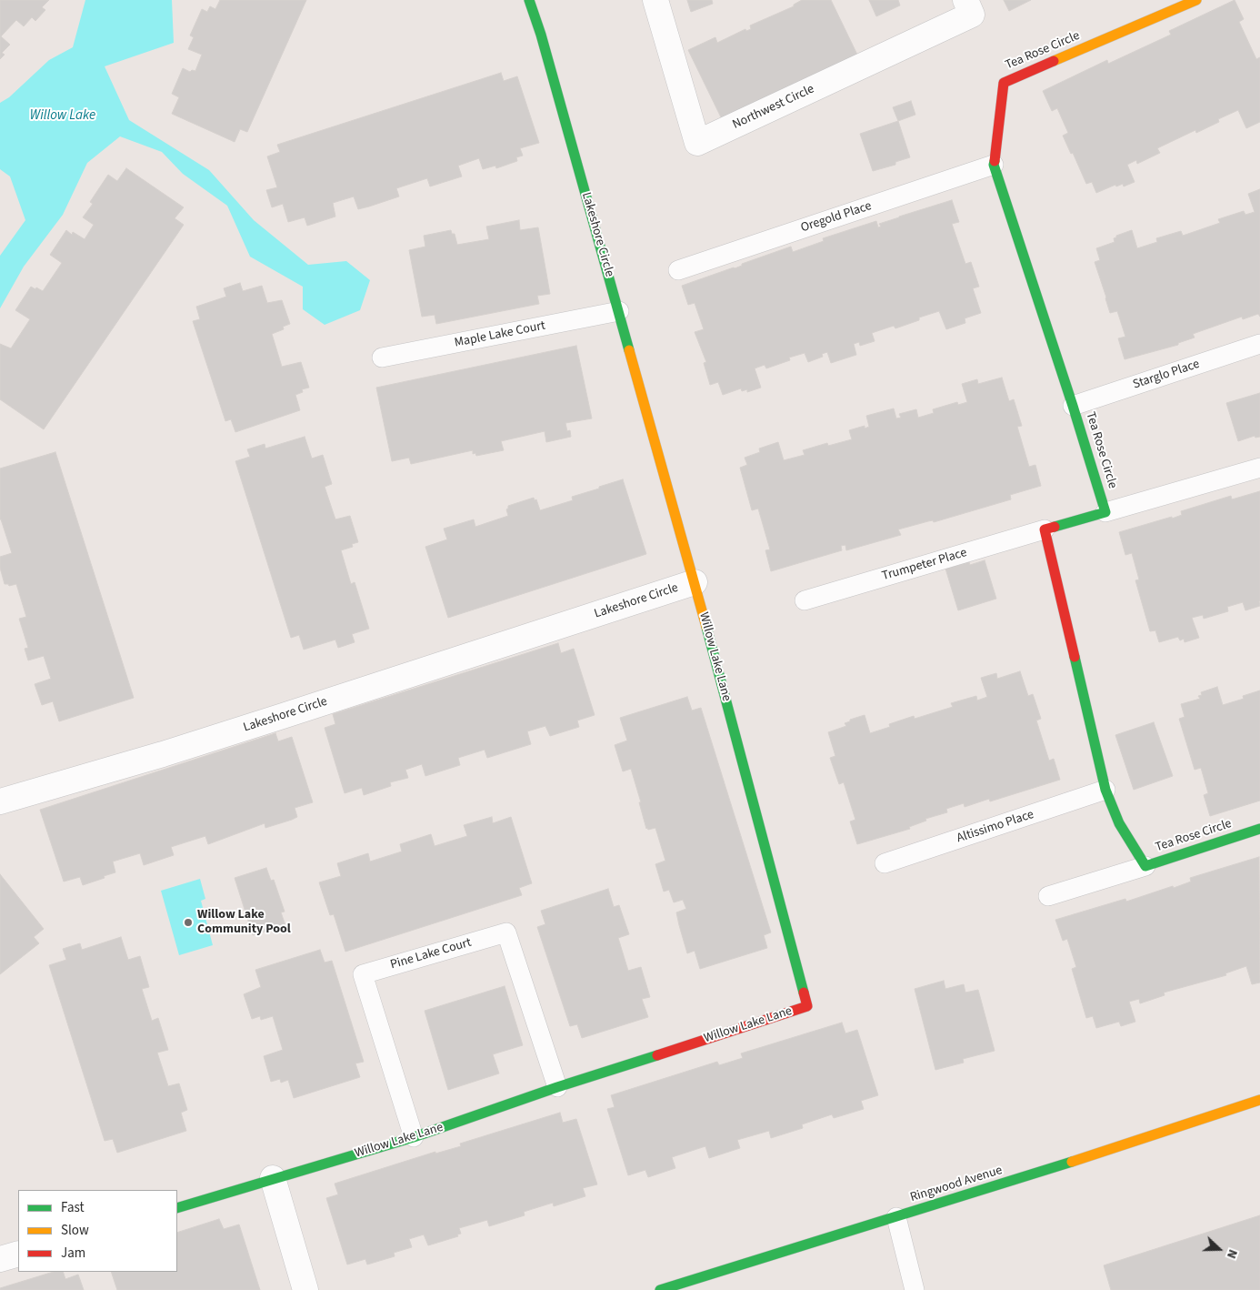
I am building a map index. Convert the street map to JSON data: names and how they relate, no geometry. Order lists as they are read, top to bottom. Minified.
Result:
{"streets":{"street":["Tea Rose Circle","Northwest Circle","Lakeshore Circle","Willow Lake Lane","Ringwood Avenue"],"lane":["Oregold Place","Maple Lake Court","Starglo Place","Trumpeter Place","Altissimo Place","Pine Lake Court"]},"crossings":[["Tea Rose Circle","Oregold Place"],["Tea Rose Circle","Starglo Place"],["Tea Rose Circle","Trumpeter Place"],["Tea Rose Circle","Altissimo Place"],["Lakeshore Circle","Maple Lake Court"],["Lakeshore Circle","Willow Lake Lane"],["Willow Lake Lane","Pine Lake Court"]],"water":["Willow Lake"],"places":["Willow Lake Community Pool"],"legend":["Fast","Slow","Jam"],"north":"right"}
